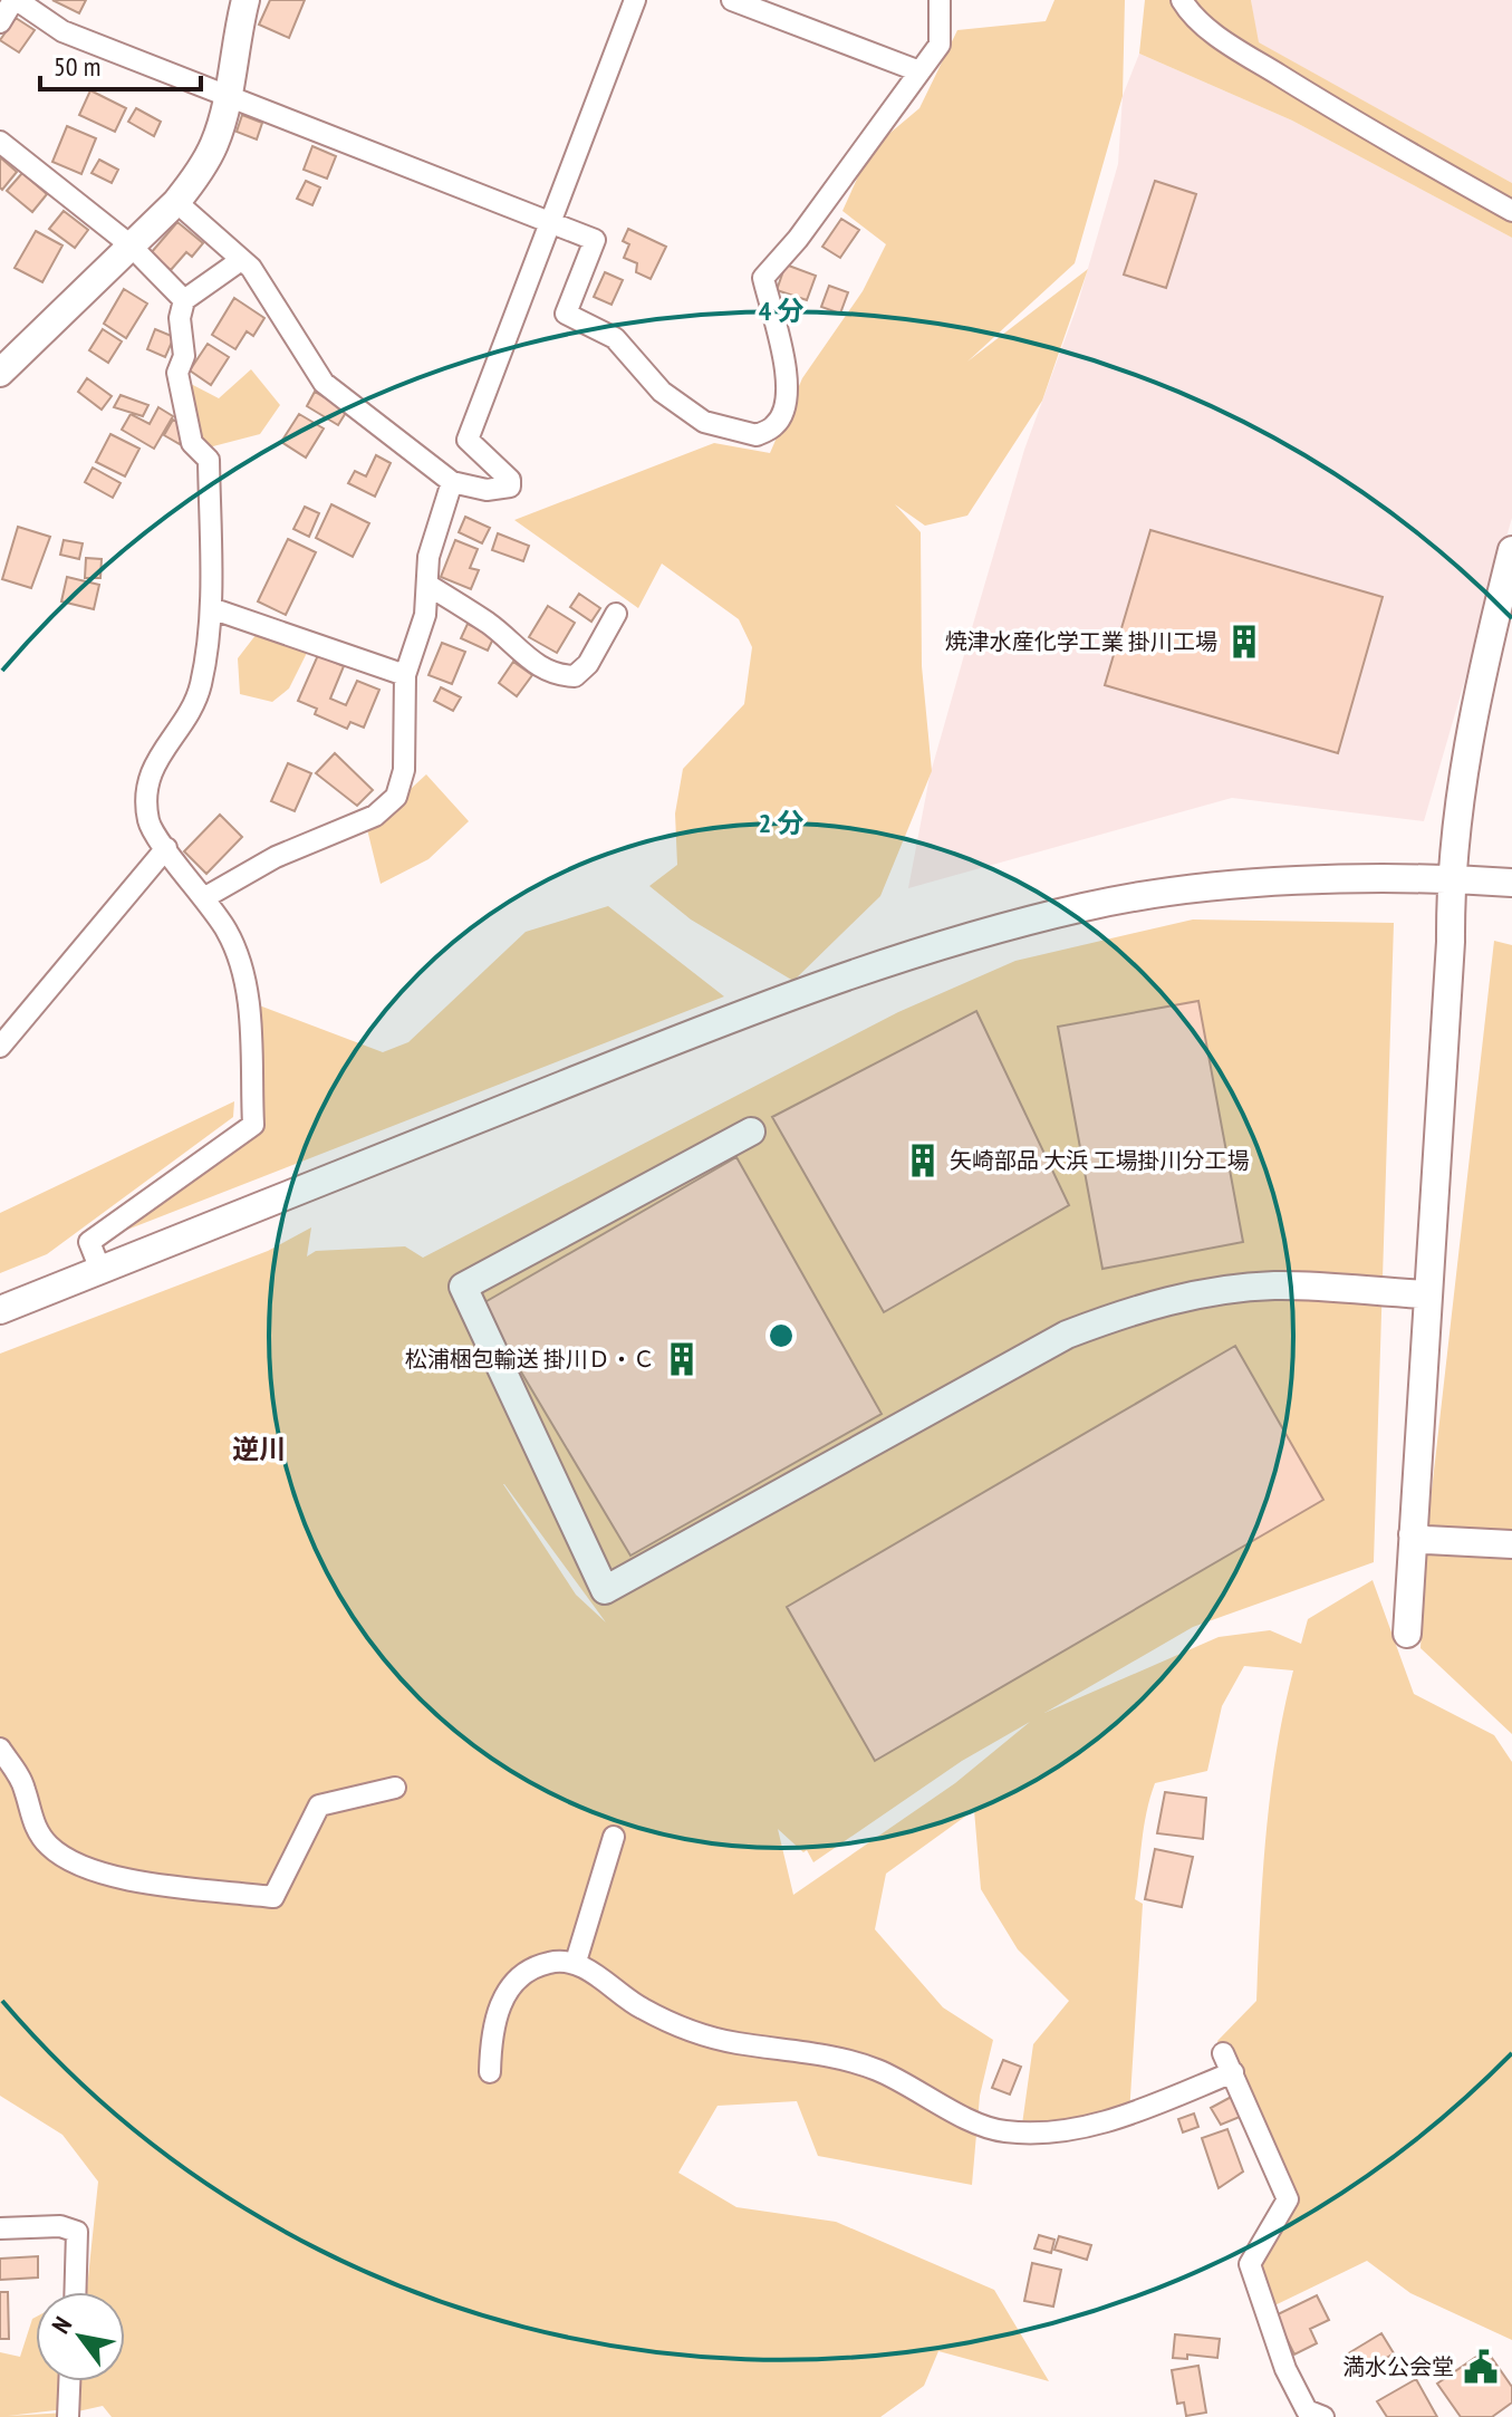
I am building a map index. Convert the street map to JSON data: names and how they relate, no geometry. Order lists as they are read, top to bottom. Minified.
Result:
{"districts":["逆川"],"places":{"building":["焼津水産化学工業 掛川工場","矢崎部品 大浜 工場掛川分工場","松浦梱包輸送 掛川Ｄ・Ｃ"],"public building":["満水公会堂"]},"scale_bar":"50 m","north":"top left","rings":["4 分","2 分"]}
